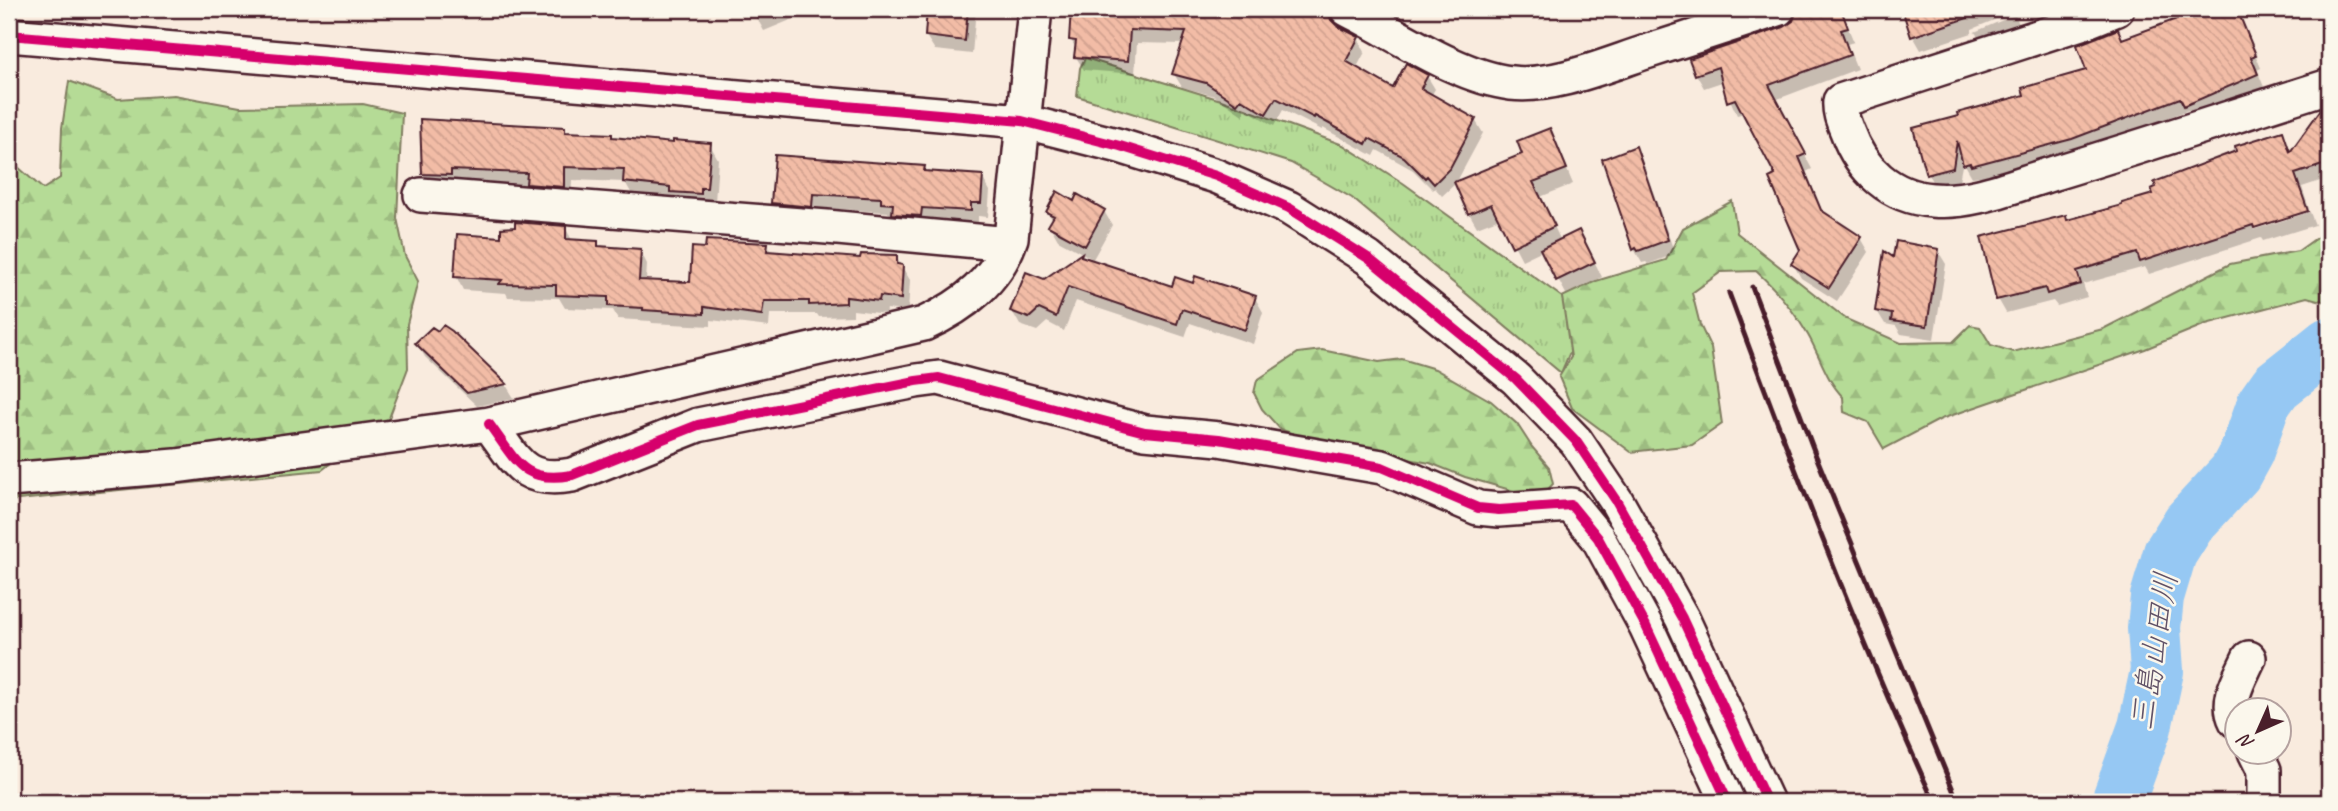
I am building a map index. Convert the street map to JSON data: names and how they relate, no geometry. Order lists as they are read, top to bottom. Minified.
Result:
{"water":["三島山田川"],"north":"bottom left"}
